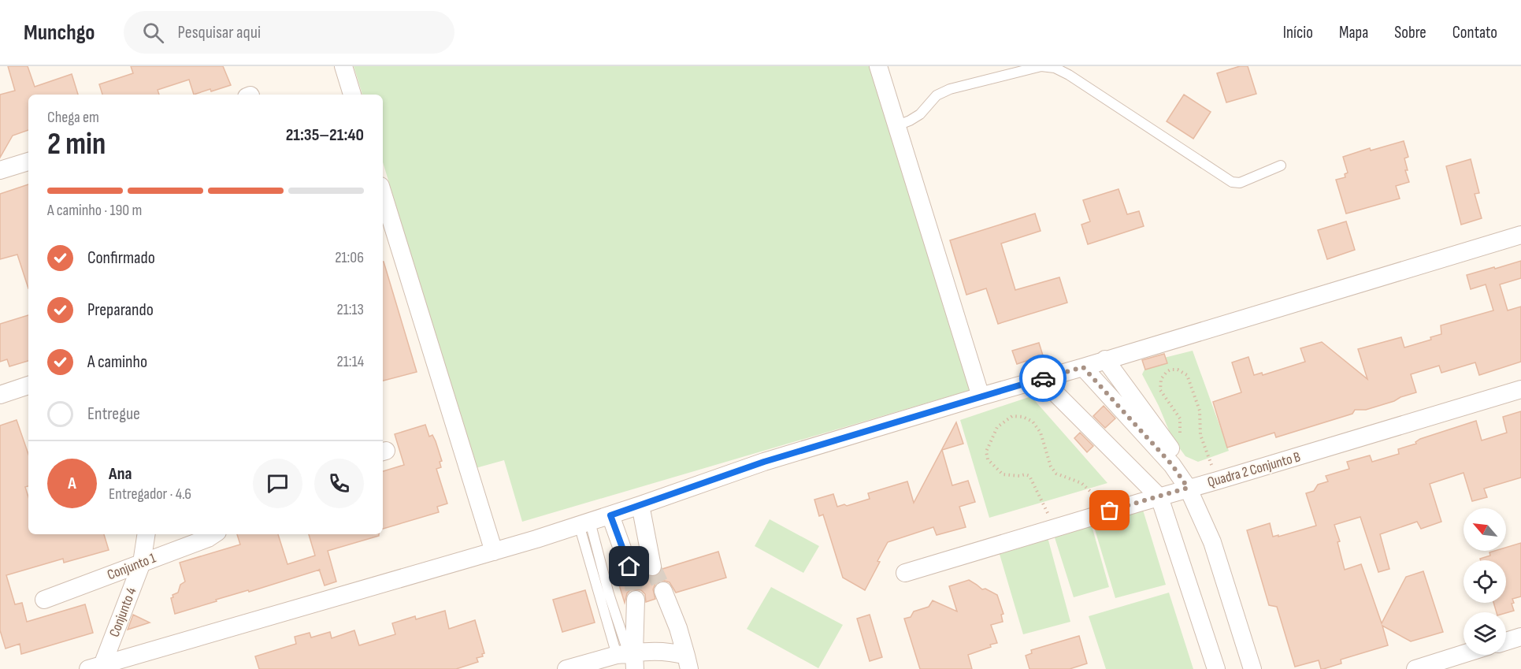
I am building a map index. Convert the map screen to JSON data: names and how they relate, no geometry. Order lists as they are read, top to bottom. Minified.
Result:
{"streets":{"street":["Quadra 2 Conjunto B","Conjunto 1","Conjunto 4"]},"crossings":[["Conjunto 1","Conjunto 4"]],"north":"top left","page":{"header":"Munchgo","search":"Pesquisar aqui","nav":["Início","Mapa","Sobre","Contato"],"heading":["2 min","Chega em","21:35–21:40"],"panel":["Ana","Entregador · 4.6"],"bar":"A caminho · 190 m","list":[["Confirmado","21:06"],["Preparando","21:13"],["A caminho","21:14"],"Entregue"],"round":"A"}}
